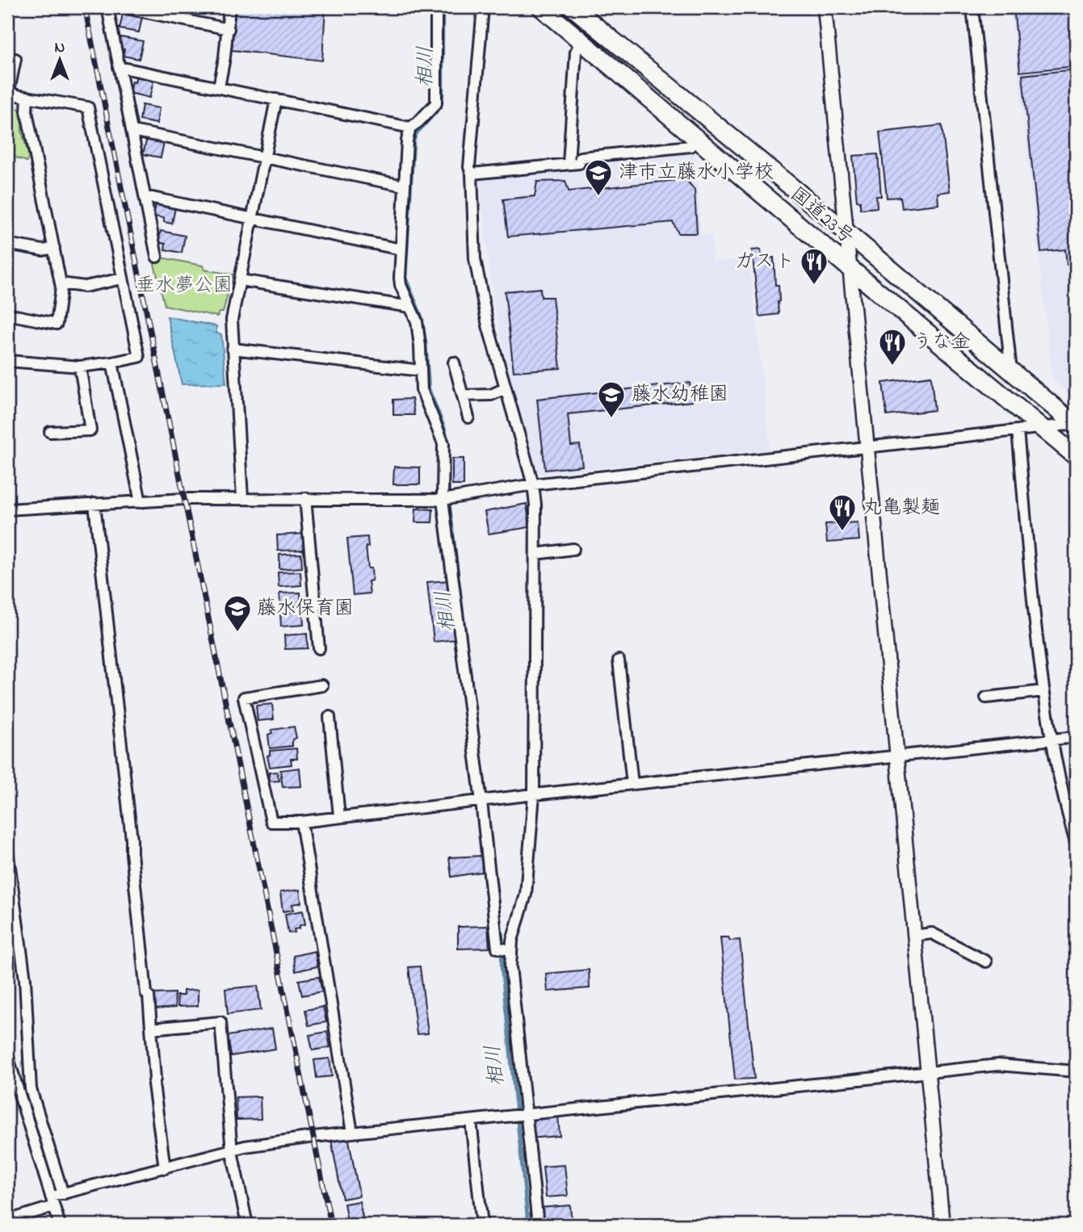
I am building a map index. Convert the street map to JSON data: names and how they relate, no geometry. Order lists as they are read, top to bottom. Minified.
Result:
{"streets":{"highway":["国道23号"]},"water":["相川"],"parks":["垂水夢公園"],"places":{"school or university":["津市立藤水小学校","藤水幼稚園","藤水保育園"],"restaurant":["ガスト","うな金","丸亀製麺"]},"north":"top"}
